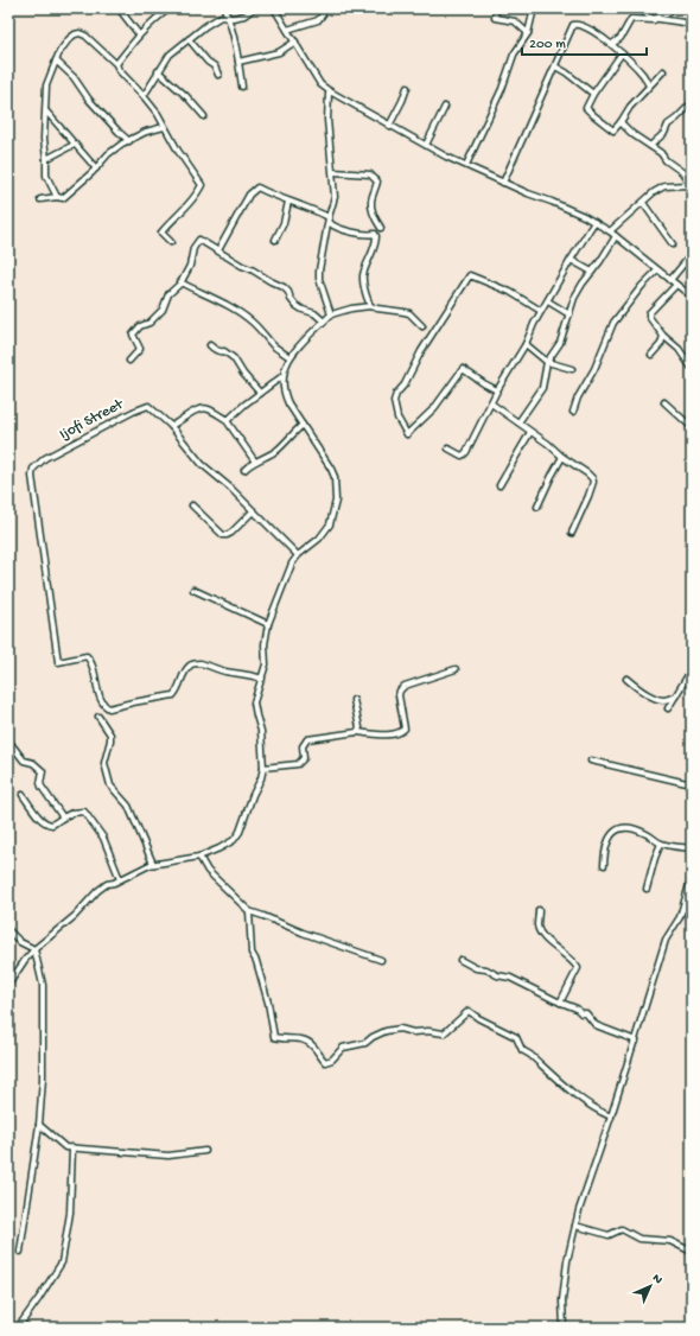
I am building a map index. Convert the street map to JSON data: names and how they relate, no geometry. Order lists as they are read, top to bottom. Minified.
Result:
{"streets":{"street":["Ijofi Street"]},"scale_bar":"200 m","north":"top right"}
